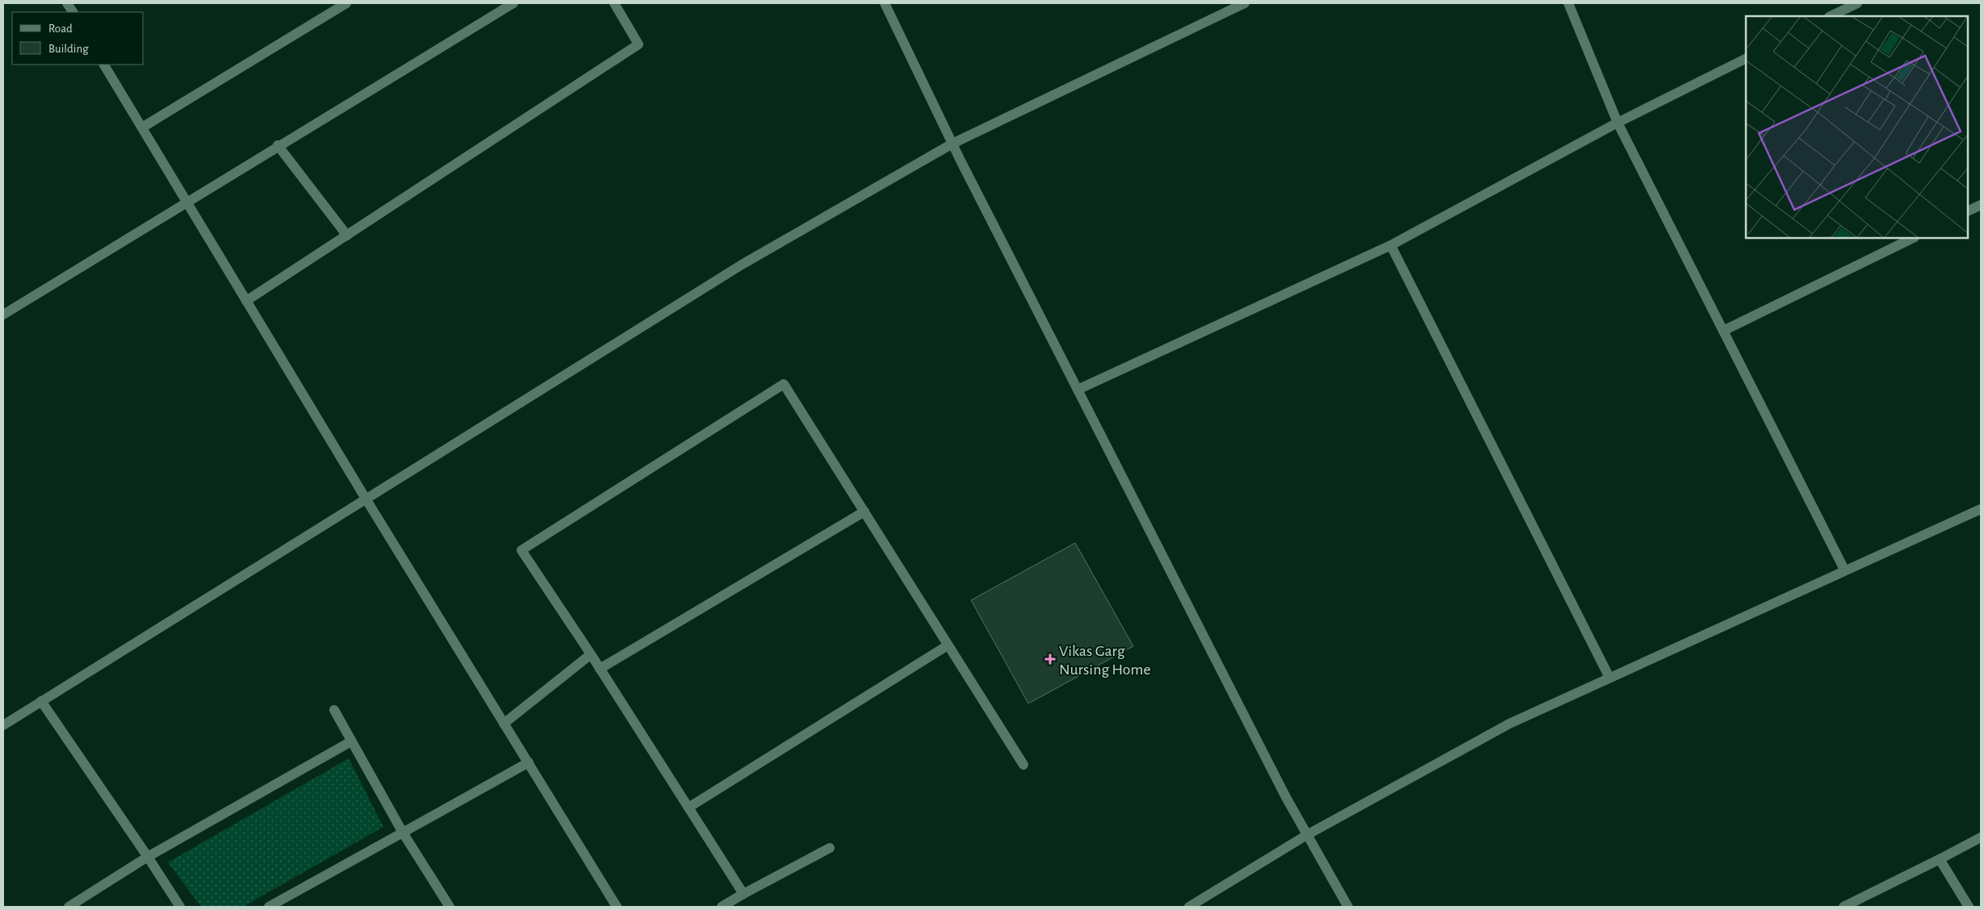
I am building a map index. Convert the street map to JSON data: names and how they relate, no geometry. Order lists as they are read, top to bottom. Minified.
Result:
{"places":{"health":["Vikas Garg Nursing Home"]},"legend":["Road","Building"]}
